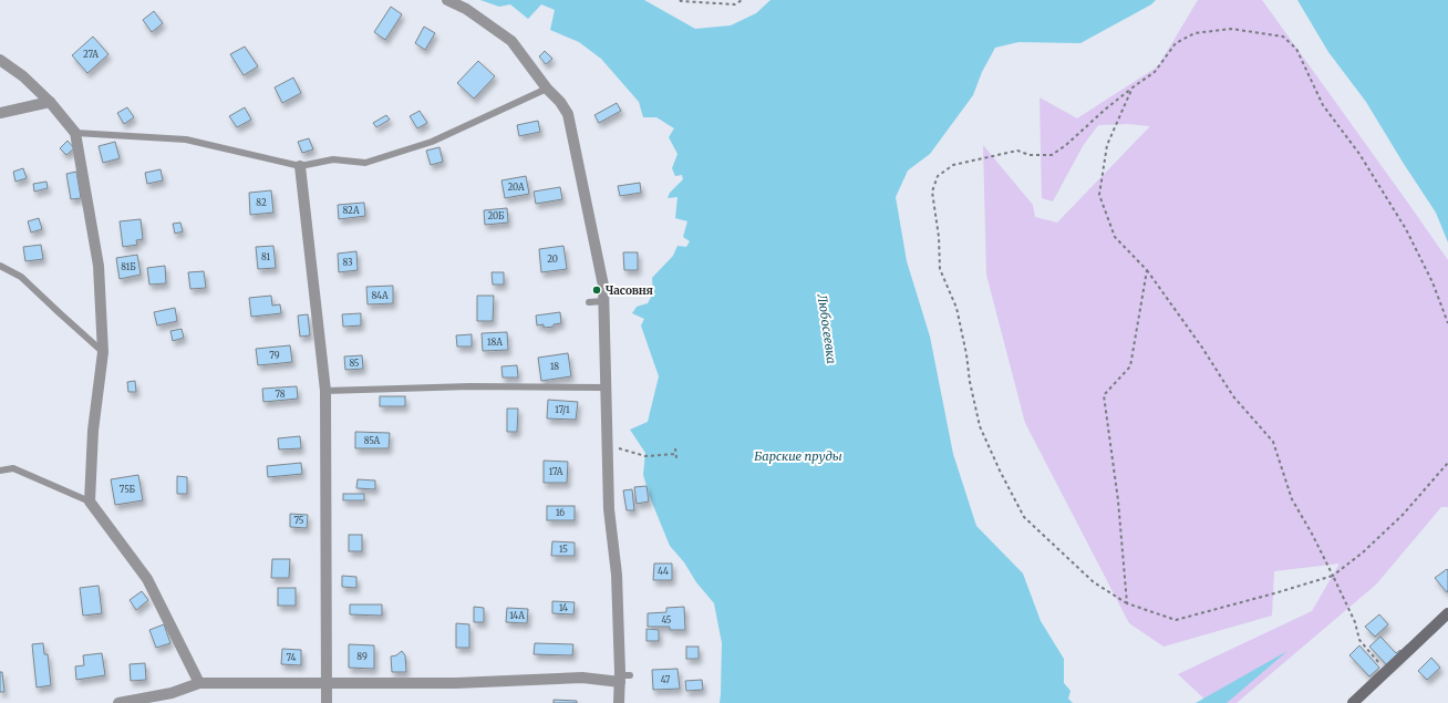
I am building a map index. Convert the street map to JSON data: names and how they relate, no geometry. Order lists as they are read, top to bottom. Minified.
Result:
{"water":["Любосеевка","Барские пруды"],"places":["Часовня"],"house_numbers":["27А","20А","82","82А","20Б","81","20","83","81Б","84А","18А","79","85","18","78","17/1","85А","17А","75Б","16","75","15","44","14","14А","45","89","74","47"]}
